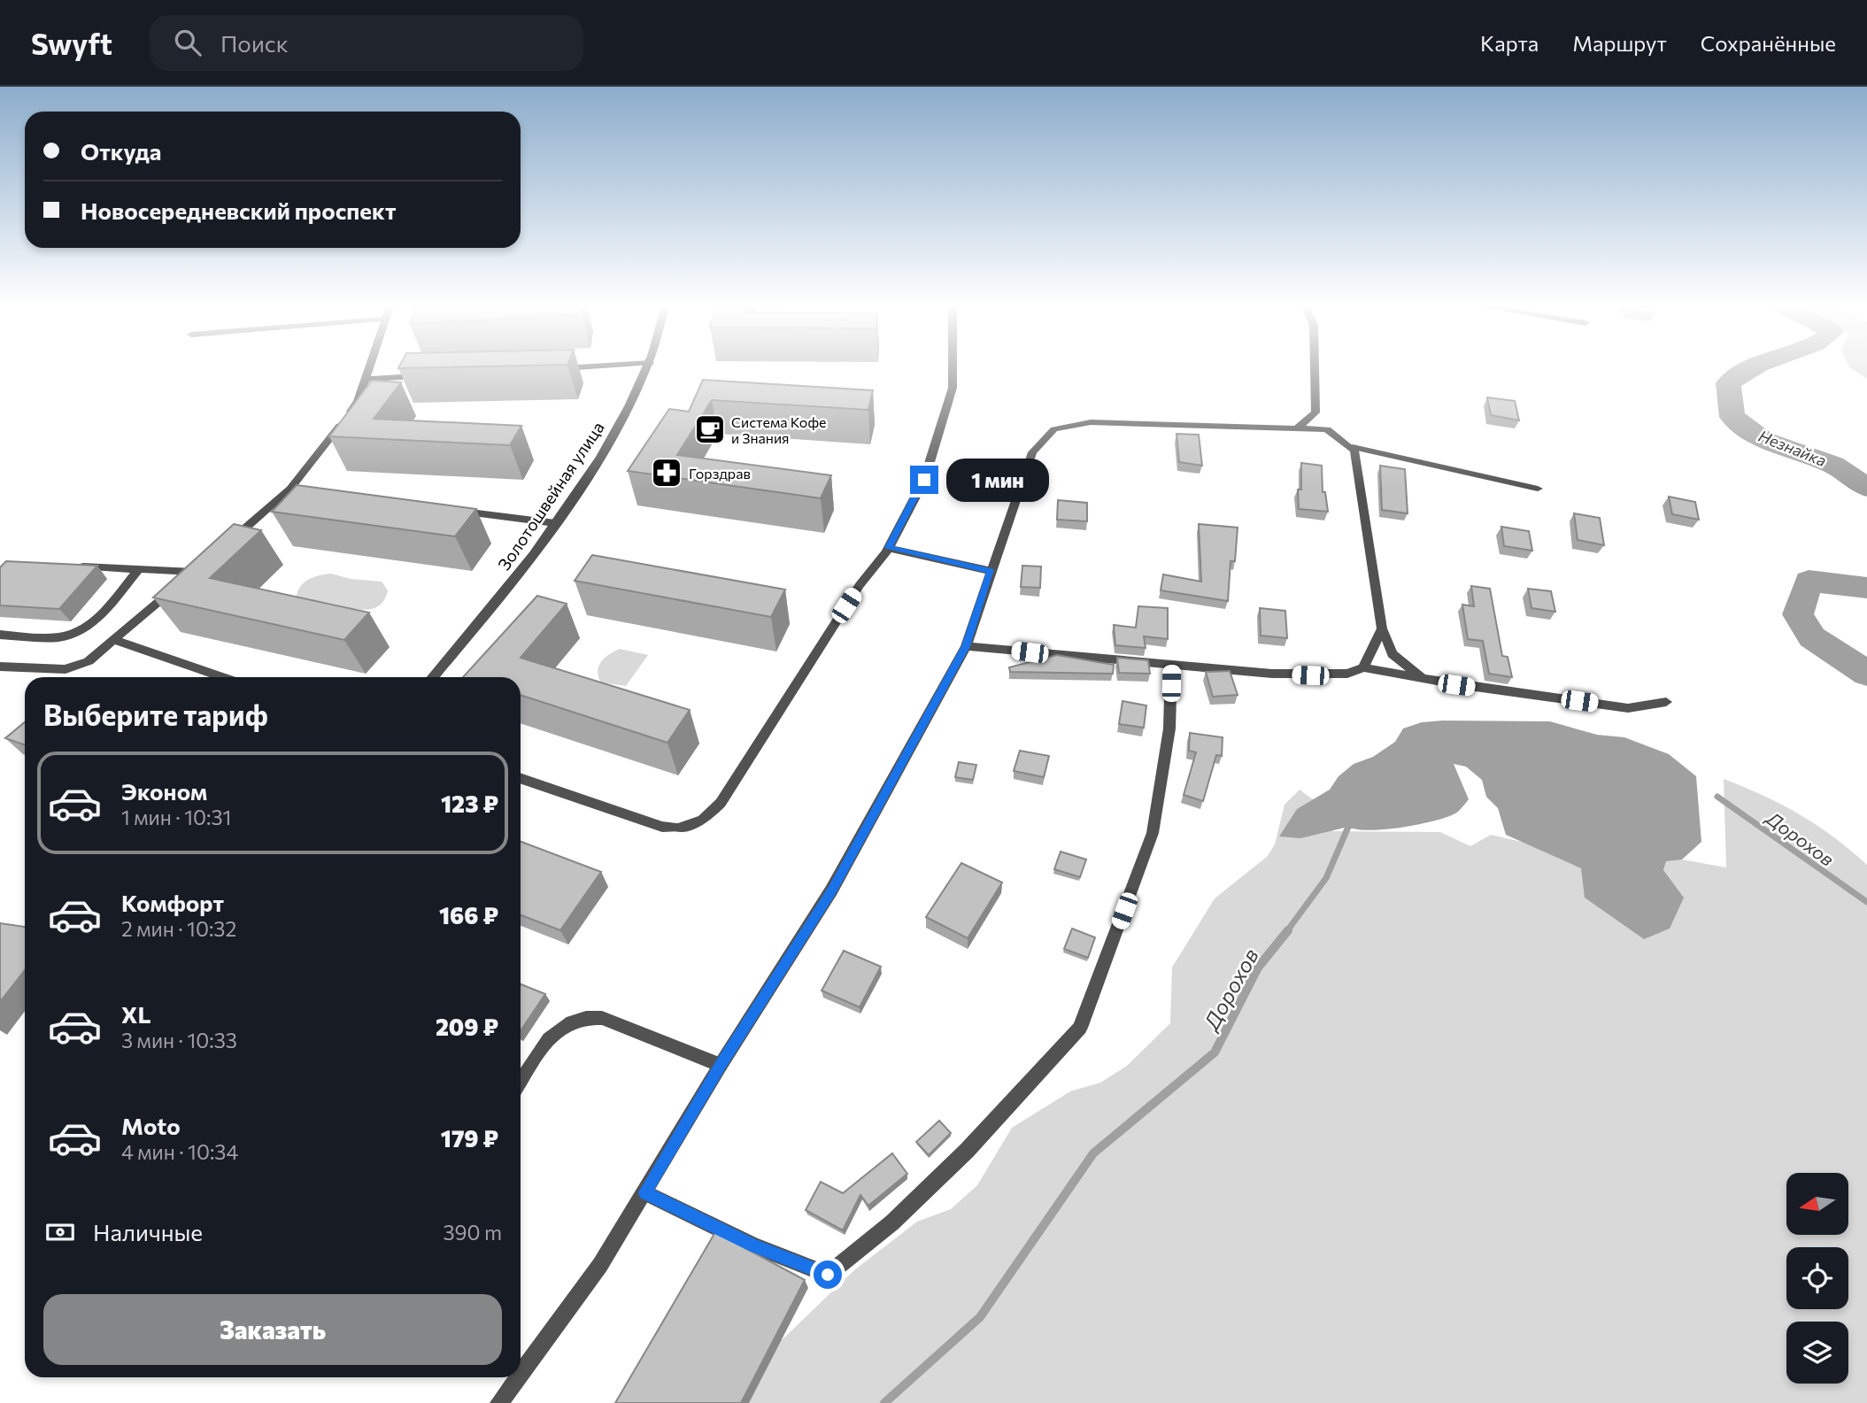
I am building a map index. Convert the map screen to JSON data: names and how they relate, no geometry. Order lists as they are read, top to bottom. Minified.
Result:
{"streets":{"street":["Золотошвейная улица"]},"water":["Незнайка","Дорохов"],"places":{"cafe":["Система Кофе и Знания"],"pharmacy":["Горздрав"]},"north":"left","page":{"header":"Swyft","search":"Поиск","nav":["Карта","Маршрут","Сохранённые"],"banner":["Откуда","Новосередневский проспект"],"bubble":"1 мин","heading":"Выберите тариф","list":[{"name":"Эконом","note":"1 мин · 10:31","value":"123 ₽"},{"name":"Комфорт","note":"2 мин · 10:32","value":"166 ₽"},{"name":"XL","note":"3 мин · 10:33","value":"209 ₽"},{"name":"Moto","note":"4 мин · 10:34","value":"179 ₽"}],"pay":["Наличные","390 m"],"buttons":"Заказать"}}
